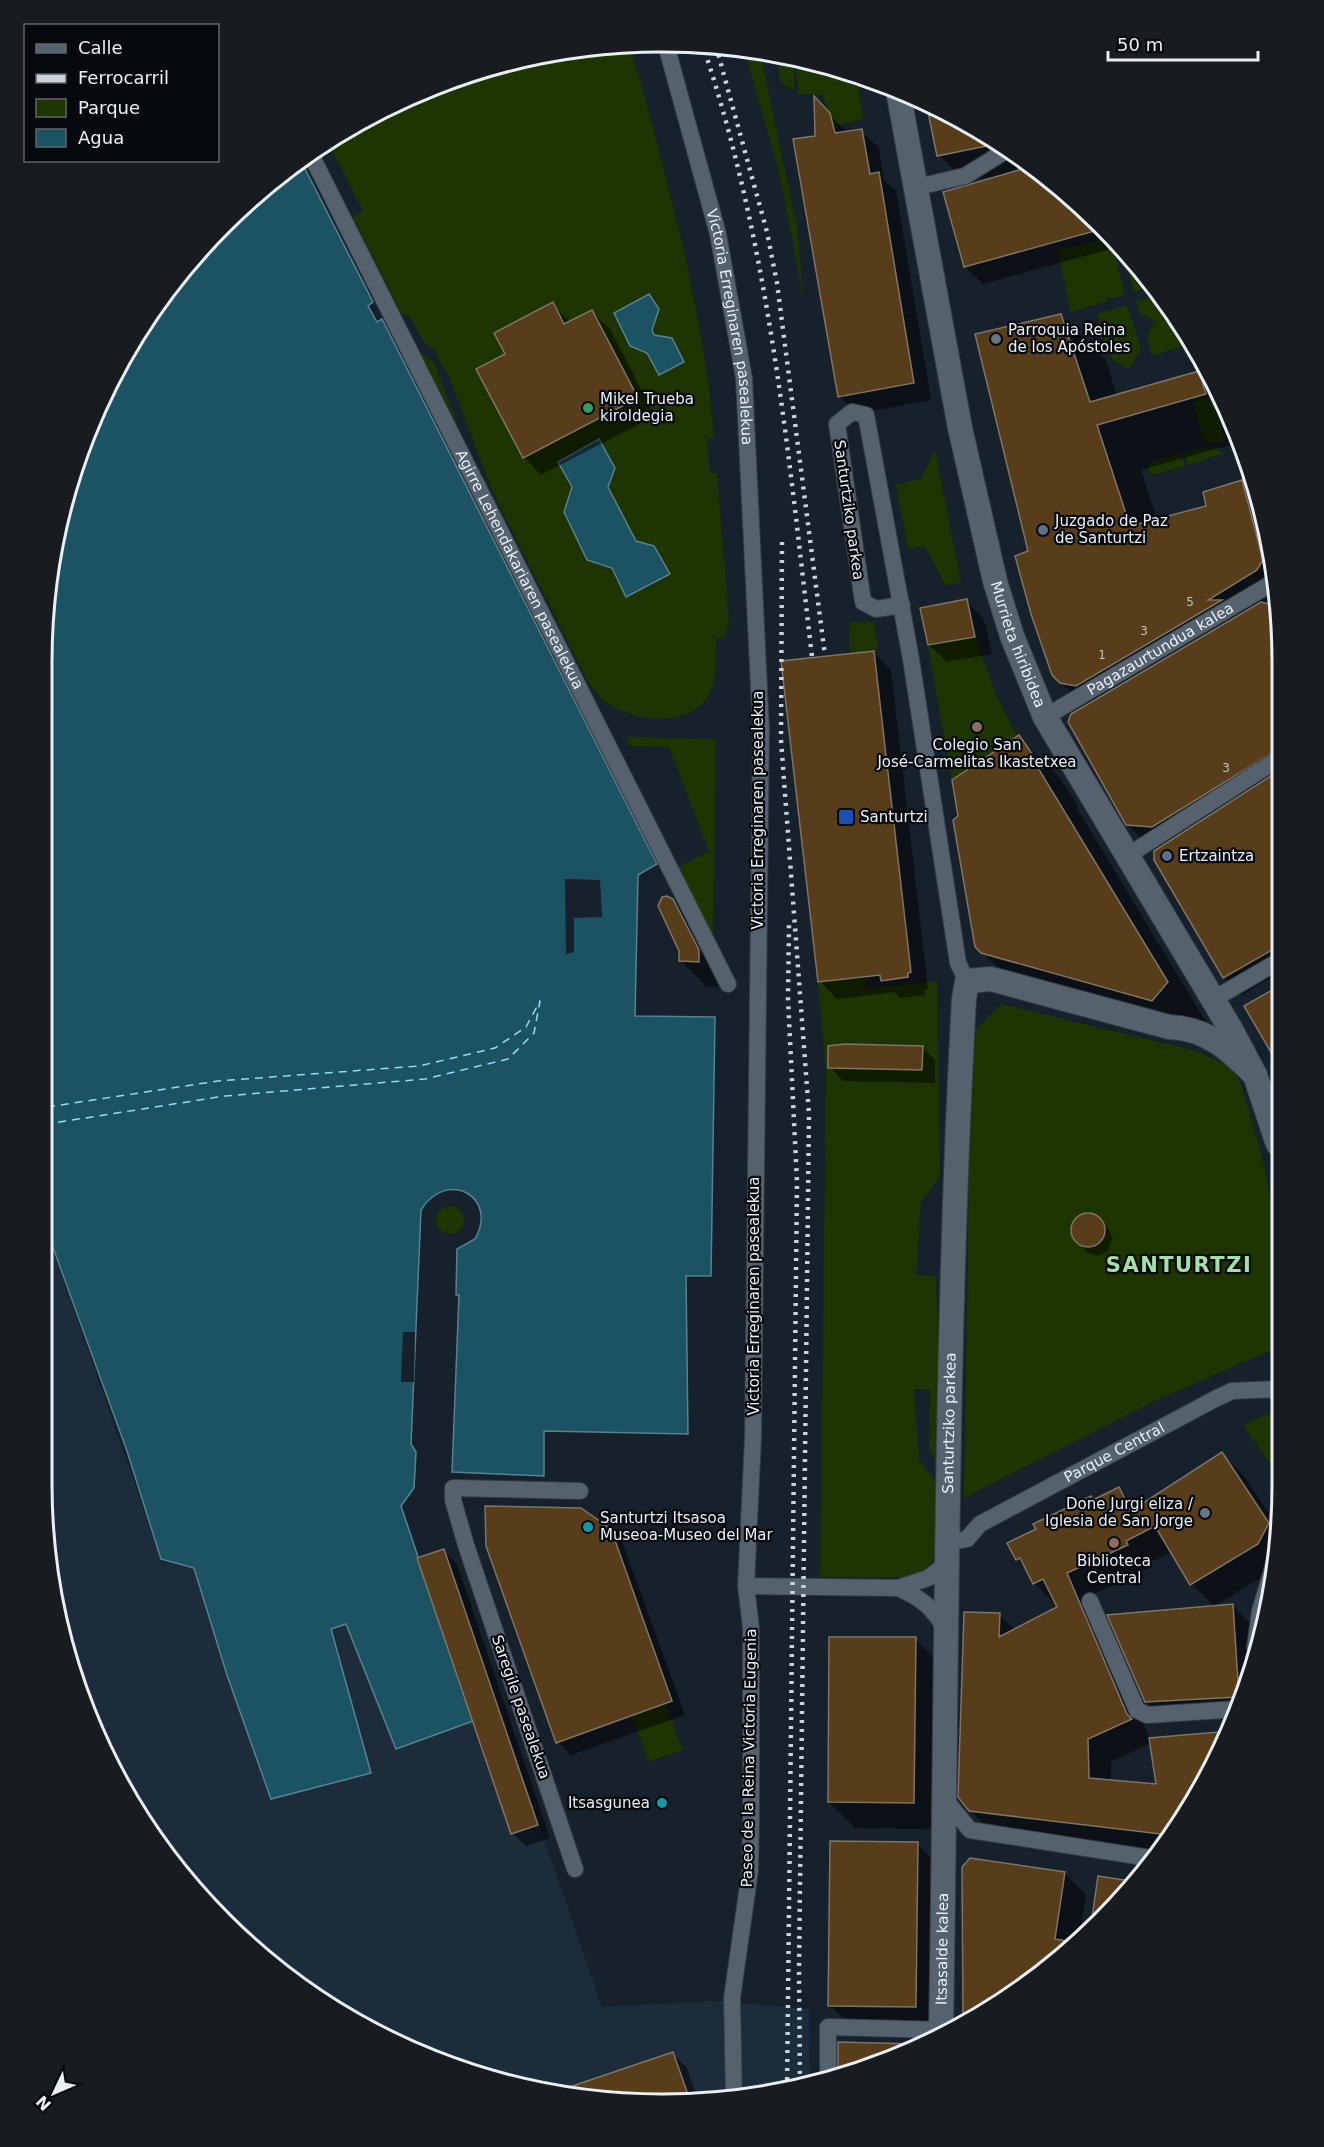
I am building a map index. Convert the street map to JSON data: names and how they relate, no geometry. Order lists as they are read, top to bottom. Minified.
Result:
{"streets":{"street":["Victoria Erreginaren pasealekua","Santurtziko parkea","Agirre Lehendakariaren pasealekua","Murrieta hiribidea","Pagazaurtundua kalea","Parque Central","Saregile pasealekua","Paseo de la Reina Victoria Eugenia","Itsasalde kalea"]},"crossings":[["Victoria Erreginaren pasealekua","Paseo de la Reina Victoria Eugenia"],["Santurtziko parkea","Itsasalde kalea"],["Murrieta hiribidea","Pagazaurtundua kalea"]],"districts":["SANTURTZI"],"places":{"other":["Parroquia Reina de los Apóstoles","Mikel Trueba kiroldegia","Juzgado de Paz de Santurtzi","Colegio San José-Carmelitas Ikastetxea","Ertzaintza","Done Jurgi eliza / Iglesia de San Jorge","Santurtzi Itsasoa Museoa-Museo del Mar","Biblioteca Central","Itsasgunea"],"transit":["Santurtzi"]},"house_numbers":["5","3","1","3"],"legend":["Calle","Ferrocarril","Parque","Agua"],"scale_bar":"50 m","north":"bottom left"}
